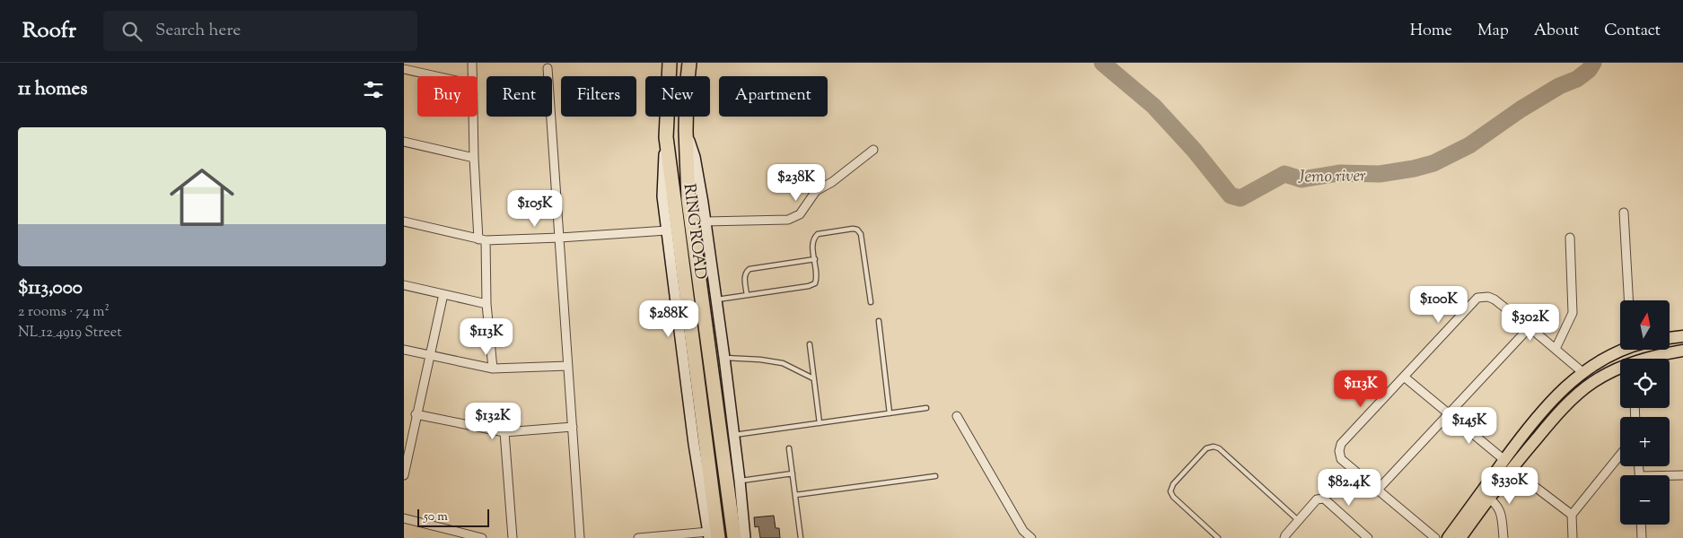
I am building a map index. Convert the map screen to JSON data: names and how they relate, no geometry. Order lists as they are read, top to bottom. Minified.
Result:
{"streets":{"highway":["RING ROAD"]},"water":["Jemo river"],"scale_bar":"50 m","north":"top","page":{"header":"Roofr","search":"Search here","nav":["Home","Map","About","Contact"],"heading":"11 homes","chip":["Buy","Rent","Filters","New","Apartment"],"list":[{"name":"$113,000","note":"2 rooms · 74 m² · NL_12_4919 Street"}],"price":["$238K","$105K","$100K","$288K","$302K","$113K","$113K","$132K","$145K","$330K","$82.4K"],"map_buttons":["+","−"],"scale":"50 m"}}
